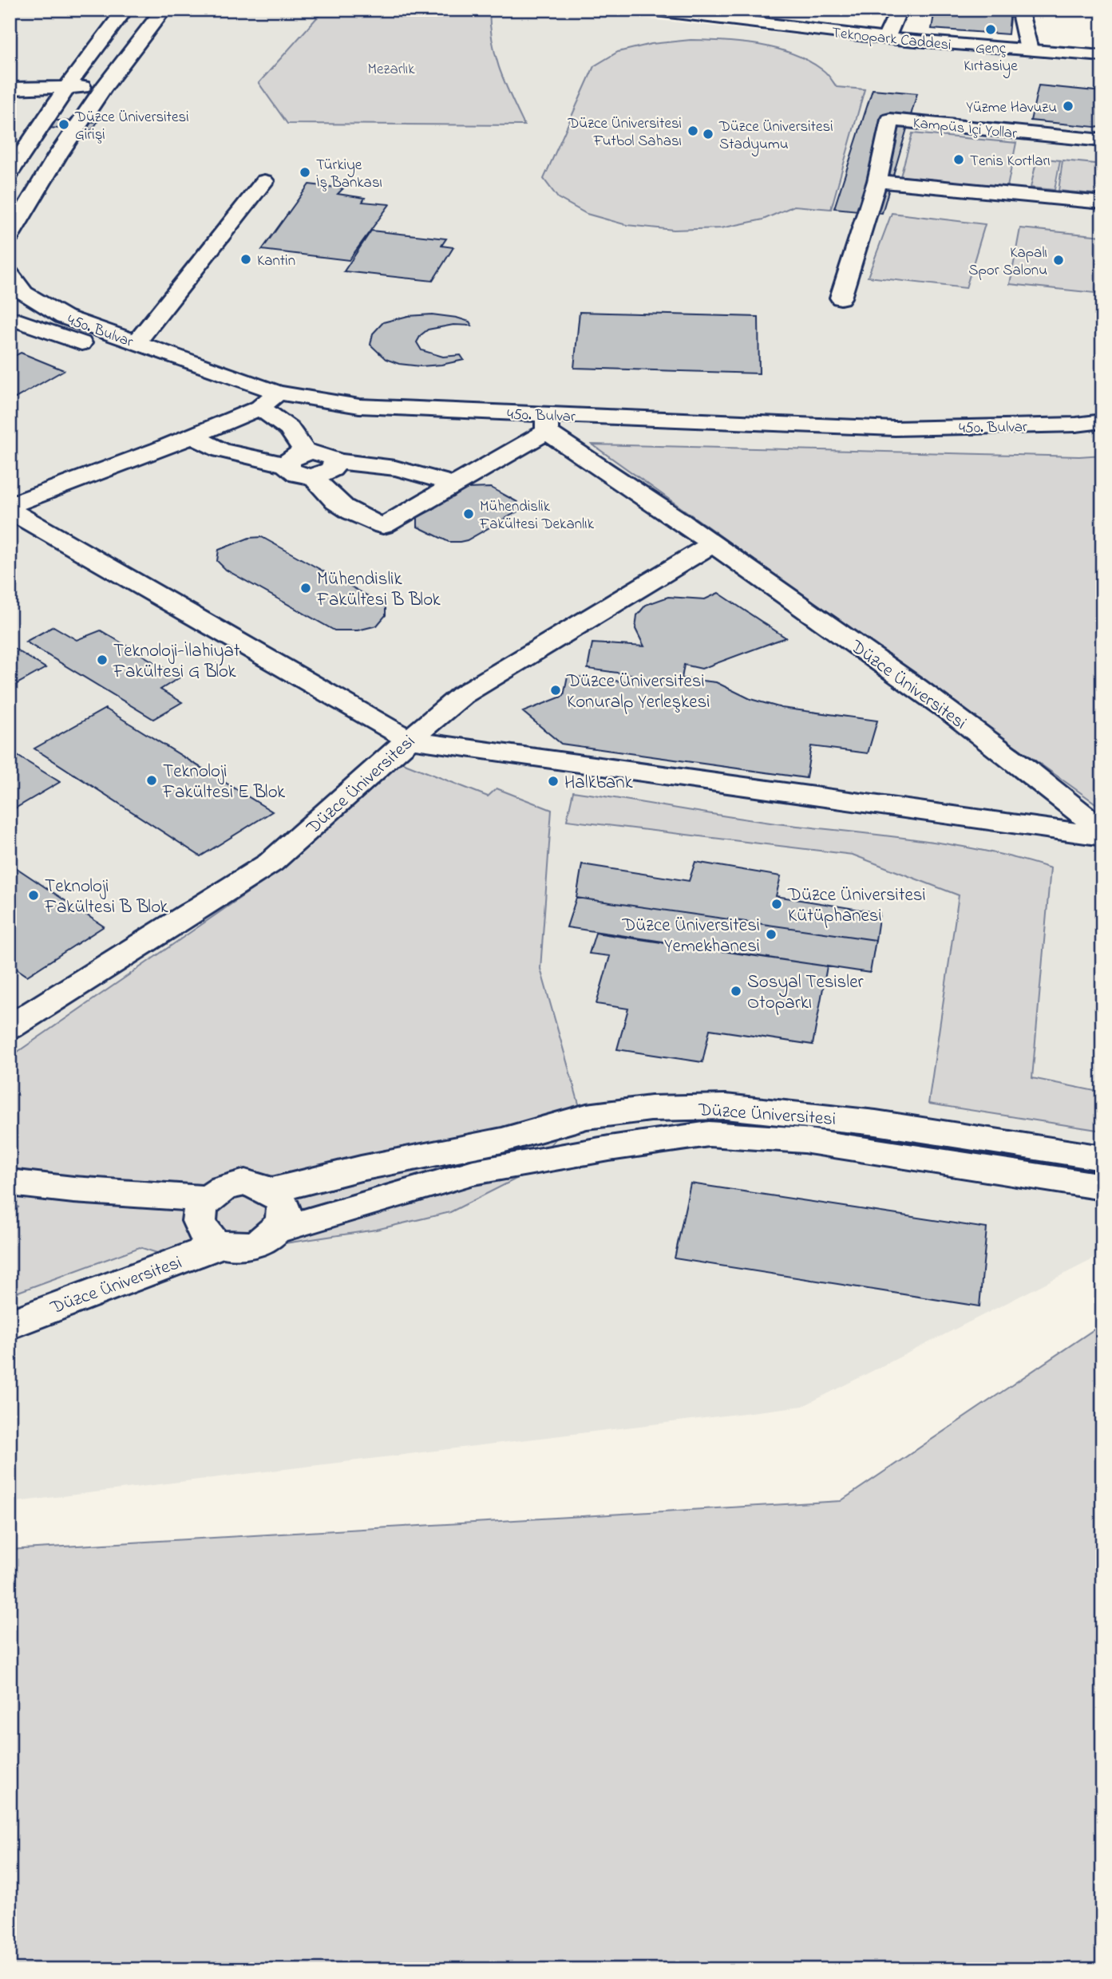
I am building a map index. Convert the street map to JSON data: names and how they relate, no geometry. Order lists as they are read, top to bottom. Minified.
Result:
{"streets":{"street":["Teknopark Caddesi","Kampüs İçi Yollar","450. Bulvar","Düzce Üniversitesi"]},"crossings":[["450. Bulvar","Düzce Üniversitesi"]],"parks":["Mezarlık"],"places":["Genç Kırtasiye","Yüzme Havuzu","Düzce Üniversitesi Girişi","Düzce Üniversitesi Futbol Sahası","Düzce Üniversitesi Stadyumu","Tenis Kortları","Türkiye İş Bankası","Kantin","Kapalı Spor Salonu","Mühendislik Fakültesi Dekanlık","Mühendislik Fakültesi B Blok","Teknoloji-İlahiyat Fakültesi G Blok","Düzce Üniversitesi Konuralp Yerleşkesi","Teknoloji Fakültesi E Blok","Halkbank","Teknoloji Fakültesi B Blok","Düzce Üniversitesi Kütüphanesi","Düzce Üniversitesi Yemekhanesi","Sosyal Tesisler Otoparkı"]}
